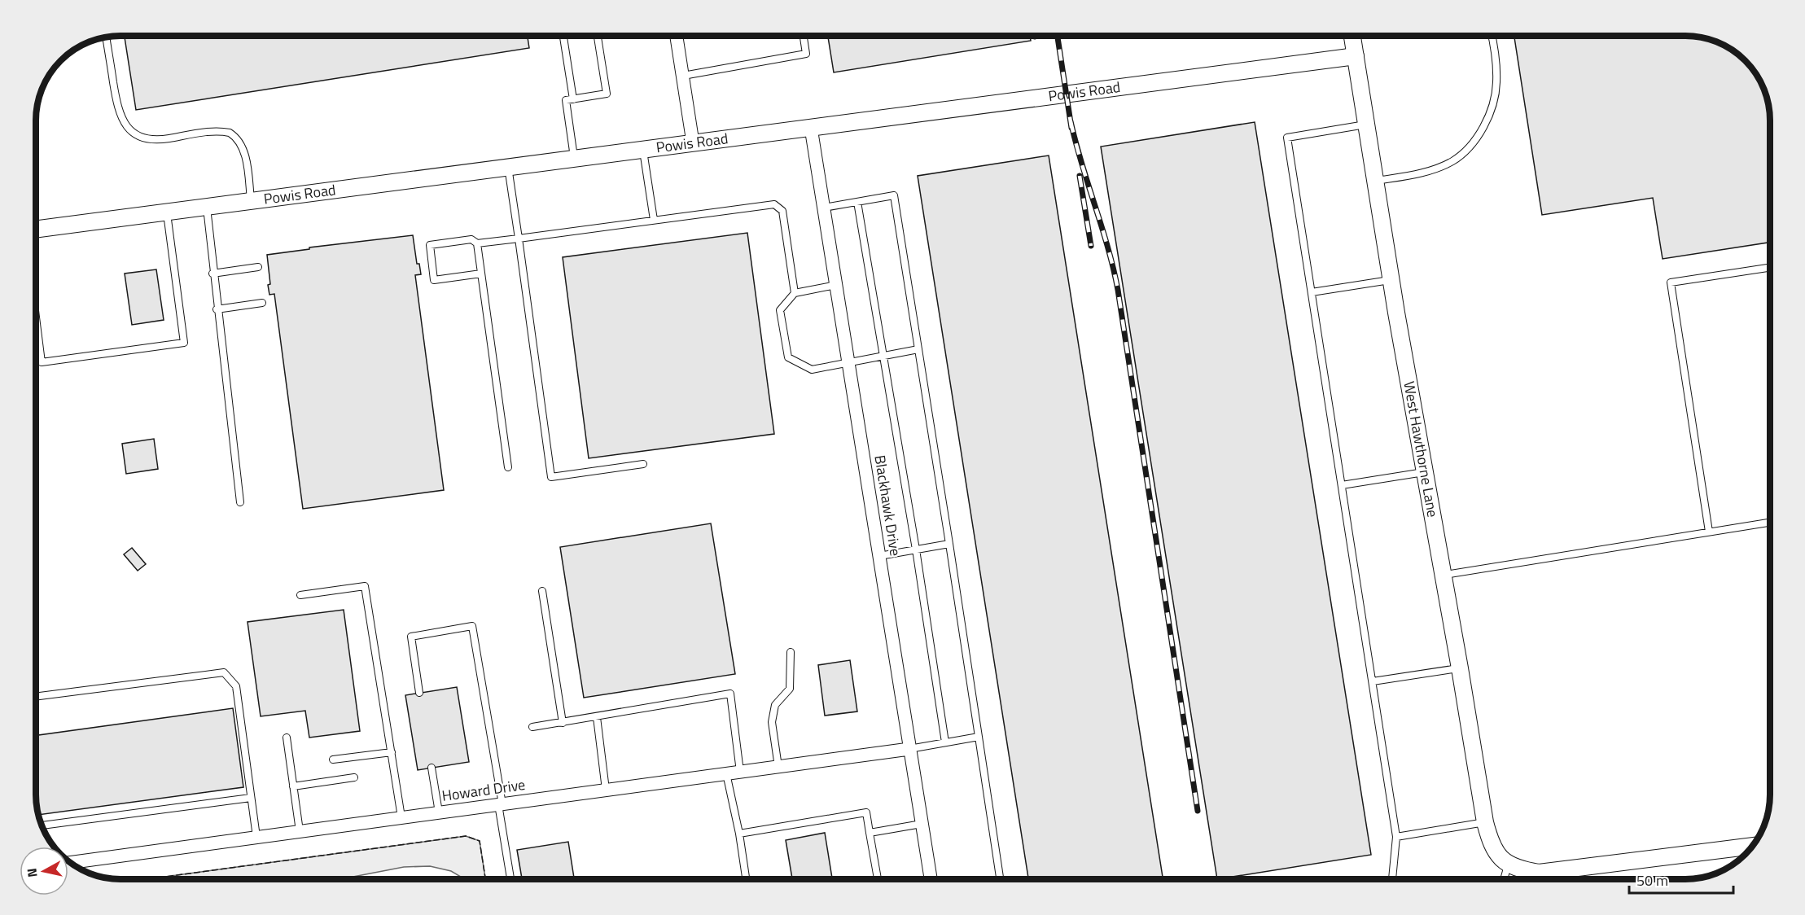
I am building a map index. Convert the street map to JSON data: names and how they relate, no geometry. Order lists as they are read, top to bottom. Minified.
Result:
{"streets":{"street":["Powis Road","West Hawthorne Lane","Blackhawk Drive","Howard Drive"]},"crossings":[["Powis Road","West Hawthorne Lane"],["Powis Road","Blackhawk Drive"],["Blackhawk Drive","Howard Drive"]],"scale_bar":"50 m","north":"left"}
